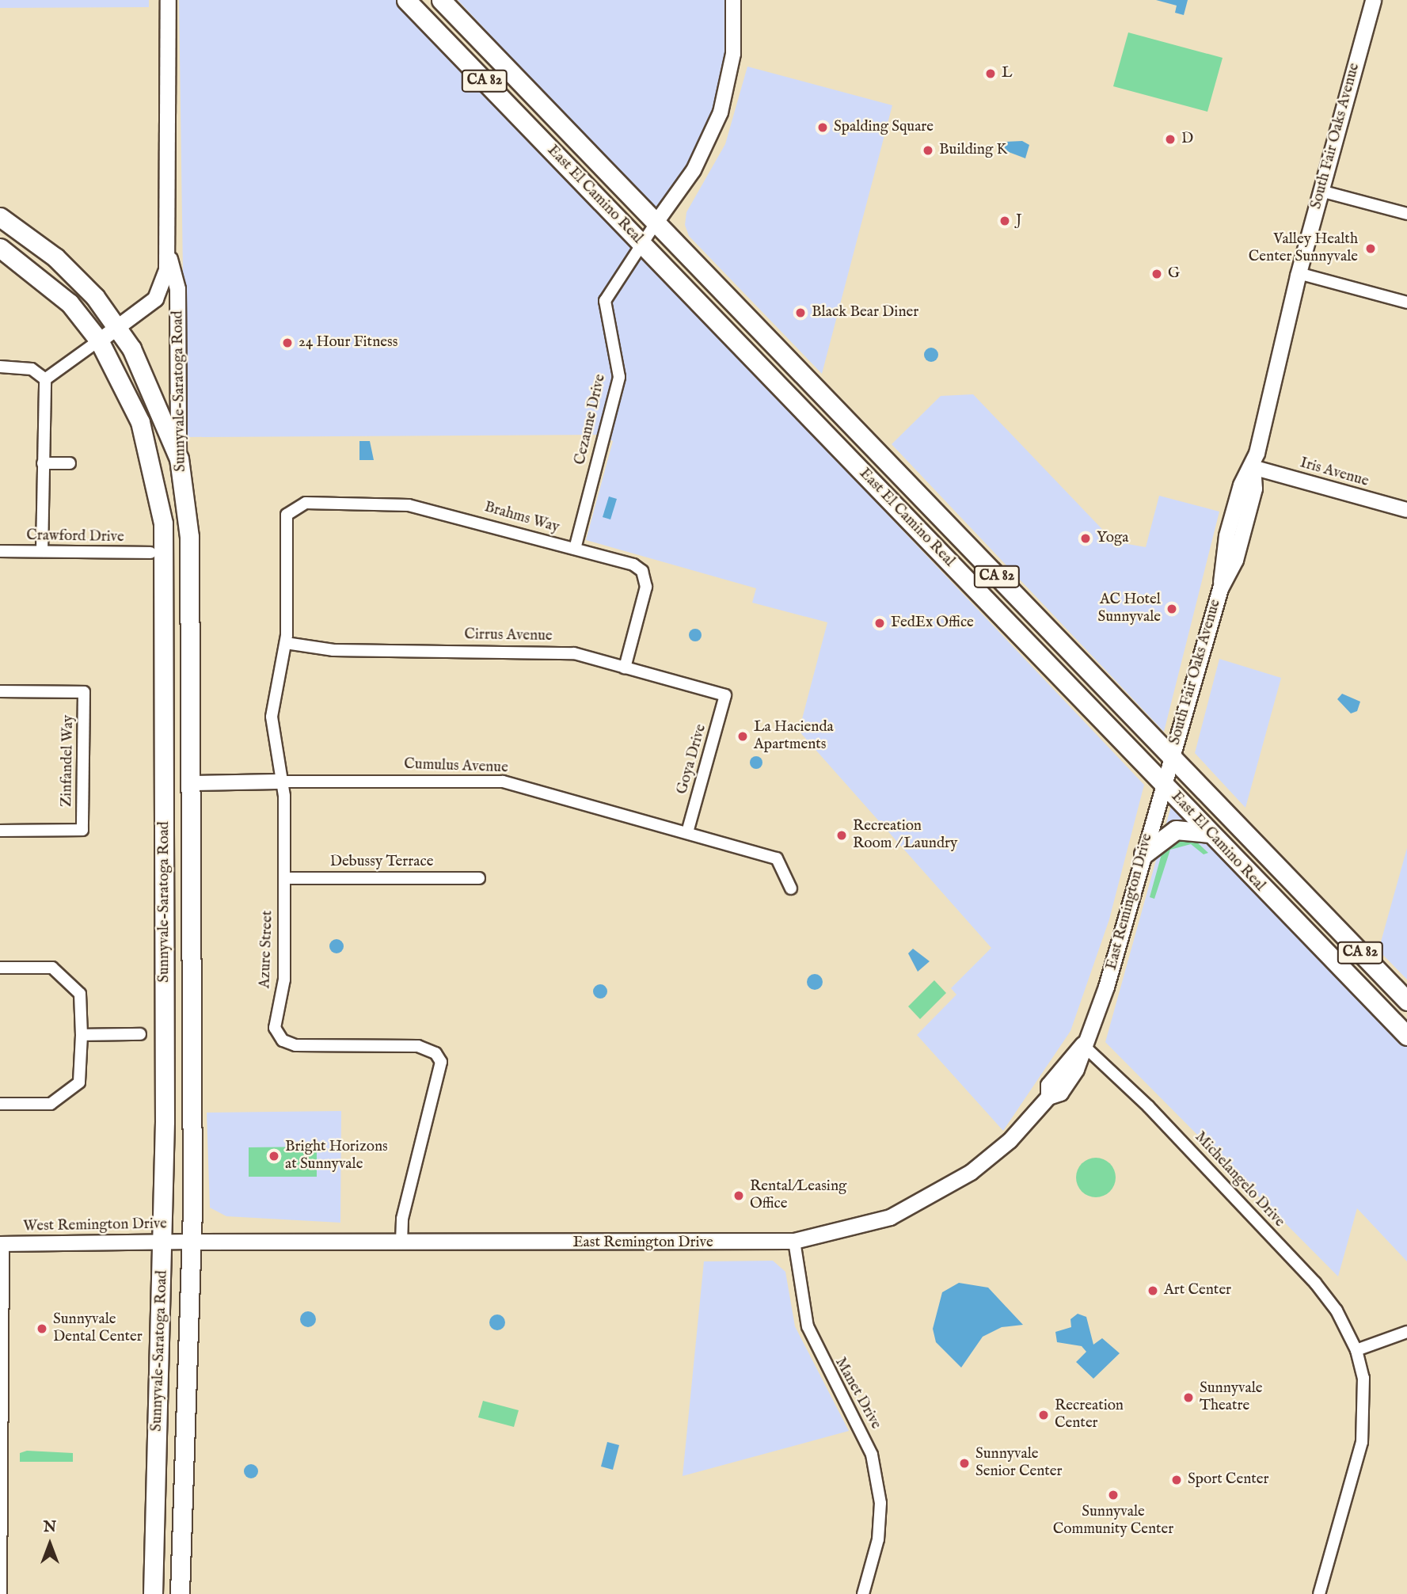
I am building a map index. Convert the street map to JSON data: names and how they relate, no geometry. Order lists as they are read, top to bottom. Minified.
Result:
{"streets":{"main road":["CA 82","South Fair Oaks Avenue","East El Camino Real","Sunnyvale-Saratoga Road","East Remington Drive"],"street":["Cezanne Drive","Iris Avenue","Brahms Way","Crawford Drive","Cirrus Avenue","Goya Drive","Zinfandel Way","Cumulus Avenue","Debussy Terrace","Azure Street","Michelangelo Drive","West Remington Drive","Manet Drive"]},"crossings":[["South Fair Oaks Avenue","East El Camino Real"],["South Fair Oaks Avenue","Iris Avenue"],["South Fair Oaks Avenue","East Remington Drive"],["East El Camino Real","Cezanne Drive"],["East El Camino Real","East Remington Drive"],["Sunnyvale-Saratoga Road","Cumulus Avenue"],["Sunnyvale-Saratoga Road","East Remington Drive"],["Sunnyvale-Saratoga Road","West Remington Drive"],["Cezanne Drive","Brahms Way"],["Brahms Way","Cirrus Avenue"],["Brahms Way","Azure Street"],["Cirrus Avenue","Goya Drive"],["Cirrus Avenue","Azure Street"],["Goya Drive","Cumulus Avenue"],["Cumulus Avenue","Azure Street"],["Debussy Terrace","Azure Street"],["East Remington Drive","Azure Street"],["East Remington Drive","Michelangelo Drive"],["East Remington Drive","West Remington Drive"],["East Remington Drive","Manet Drive"]],"places":["L","Spalding Square","D","Building K","J","Valley Health Center Sunnyvale","G","Black Bear Diner","24 Hour Fitness","Yoga","AC Hotel Sunnyvale","FedEx Office","La Hacienda Apartments","Recreation Room / Laundry","Bright Horizons at Sunnyvale","Rental/Leasing Office","Art Center","Sunnyvale Dental Center","Sunnyvale Theatre","Recreation Center","Sunnyvale Senior Center","Sport Center","Sunnyvale Community Center"],"north":"top"}
